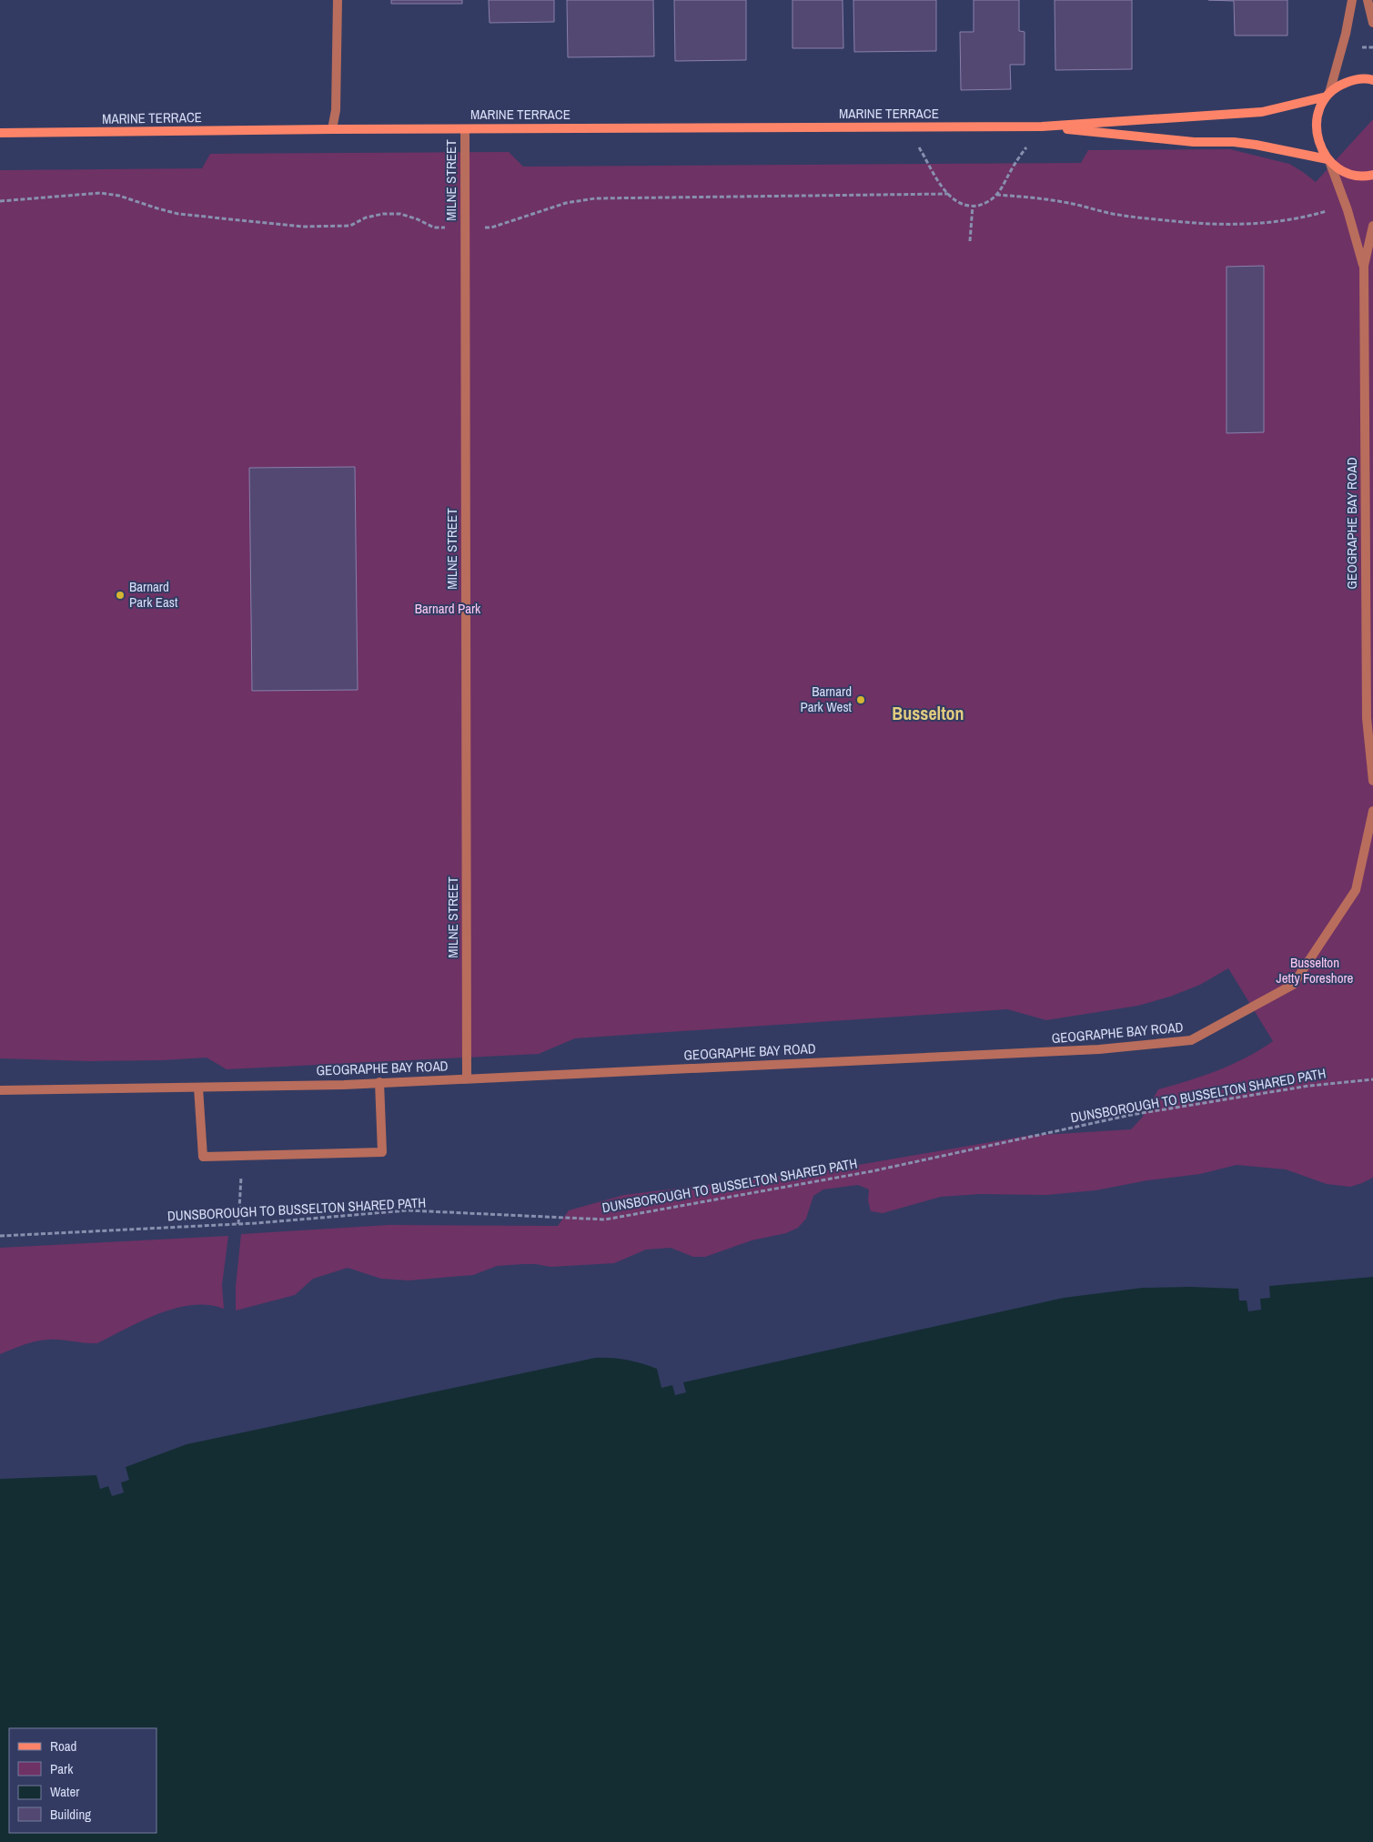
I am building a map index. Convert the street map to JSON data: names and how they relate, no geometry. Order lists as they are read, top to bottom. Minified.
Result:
{"streets":{"street":["MARINE TERRACE","MILNE STREET","GEOGRAPHE BAY ROAD"],"path":["DUNSBOROUGH TO BUSSELTON SHARED PATH"]},"crossings":[["MARINE TERRACE","MILNE STREET"],["MARINE TERRACE","GEOGRAPHE BAY ROAD"],["MILNE STREET","GEOGRAPHE BAY ROAD"]],"districts":["Busselton"],"parks":["Barnard Park","Busselton Jetty Foreshore"],"places":["Barnard Park East","Barnard Park West"],"legend":["Road","Park","Water","Building"]}
